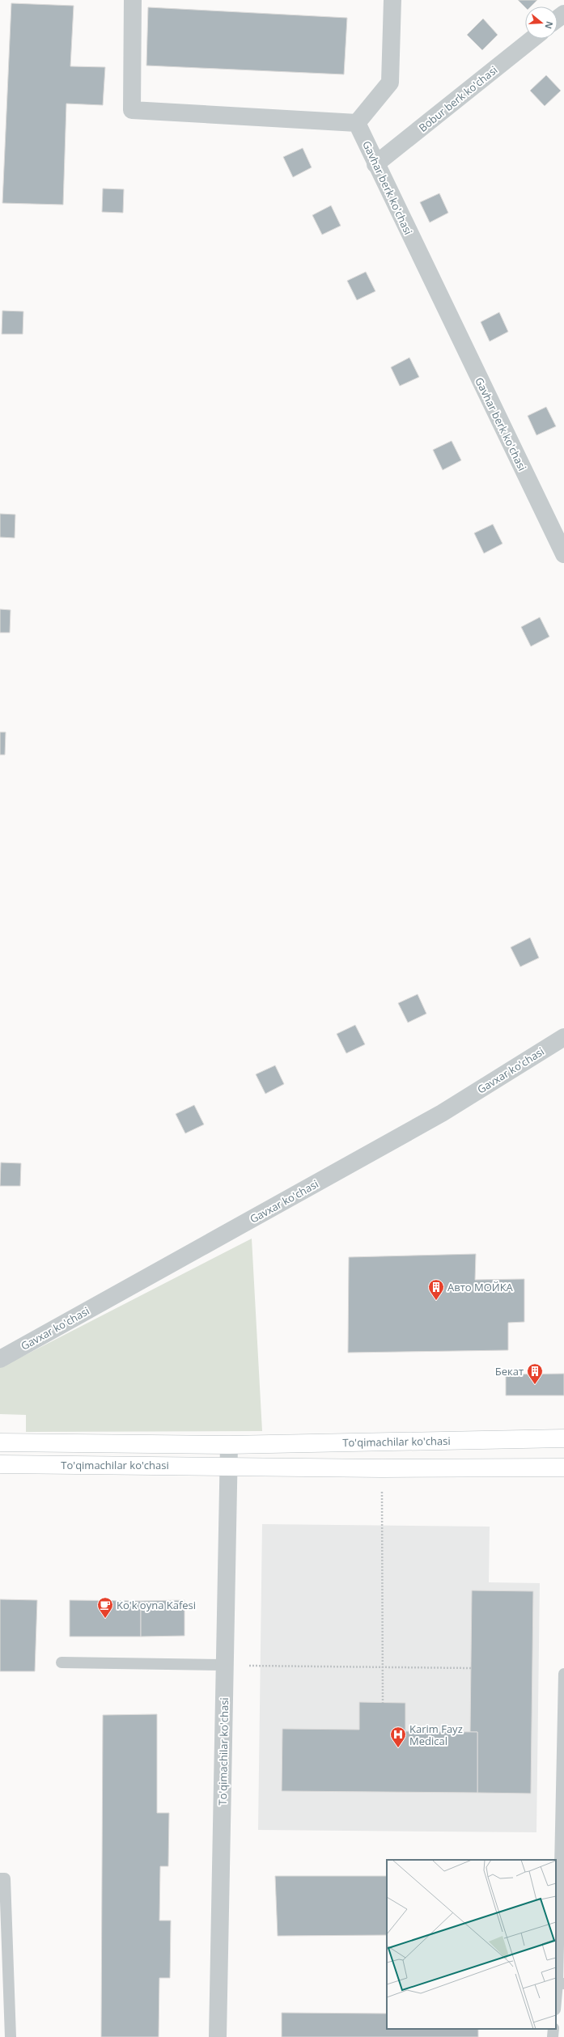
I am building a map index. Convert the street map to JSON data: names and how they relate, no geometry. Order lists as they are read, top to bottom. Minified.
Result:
{"streets":{"main road":["To'qimachilar ko'chasi"],"street":["Bobur berk ko'chasi","Gavhar berk ko'chasi","Gavxar ko'chasi"]},"crossings":[["Bobur berk ko'chasi","Gavhar berk ko'chasi"]],"places":{"building":["Авто МОЙКА","Бекат"],"cafe":["Ko'k oyna Kafesi"],"hospital":["Karim Fayz Medical"]},"north":"right"}
